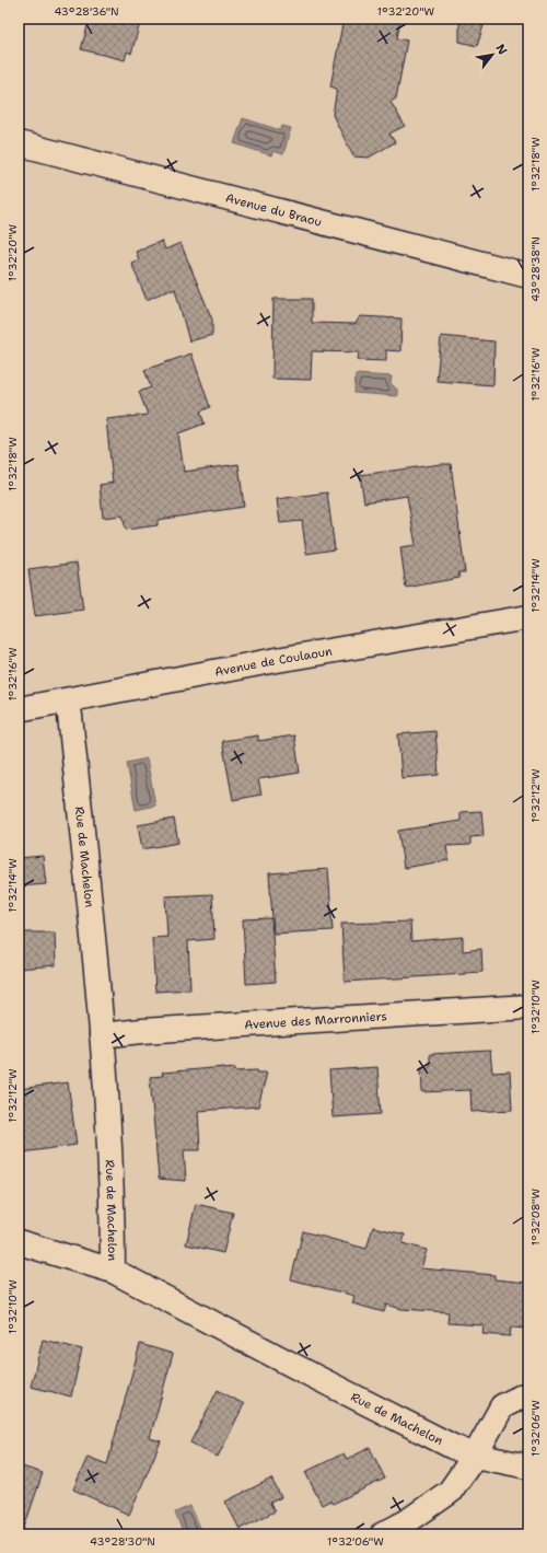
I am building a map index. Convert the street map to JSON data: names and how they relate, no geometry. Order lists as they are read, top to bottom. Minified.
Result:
{"streets":{"street":["Avenue du Braou","Avenue de Coulaoun","Rue de Machelon","Avenue des Marronniers"]},"crossings":[["Avenue de Coulaoun","Rue de Machelon"],["Rue de Machelon","Avenue des Marronniers"]],"north":"top right","coordinates":["43°28'36\"N","1°32'20\"W","1°32'18\"W","43°28'38\"N","1°32'16\"W","1°32'14\"W","1°32'12\"W","1°32'10\"W","1°32'08\"W","1°32'06\"W","43°28'30\"N"]}
